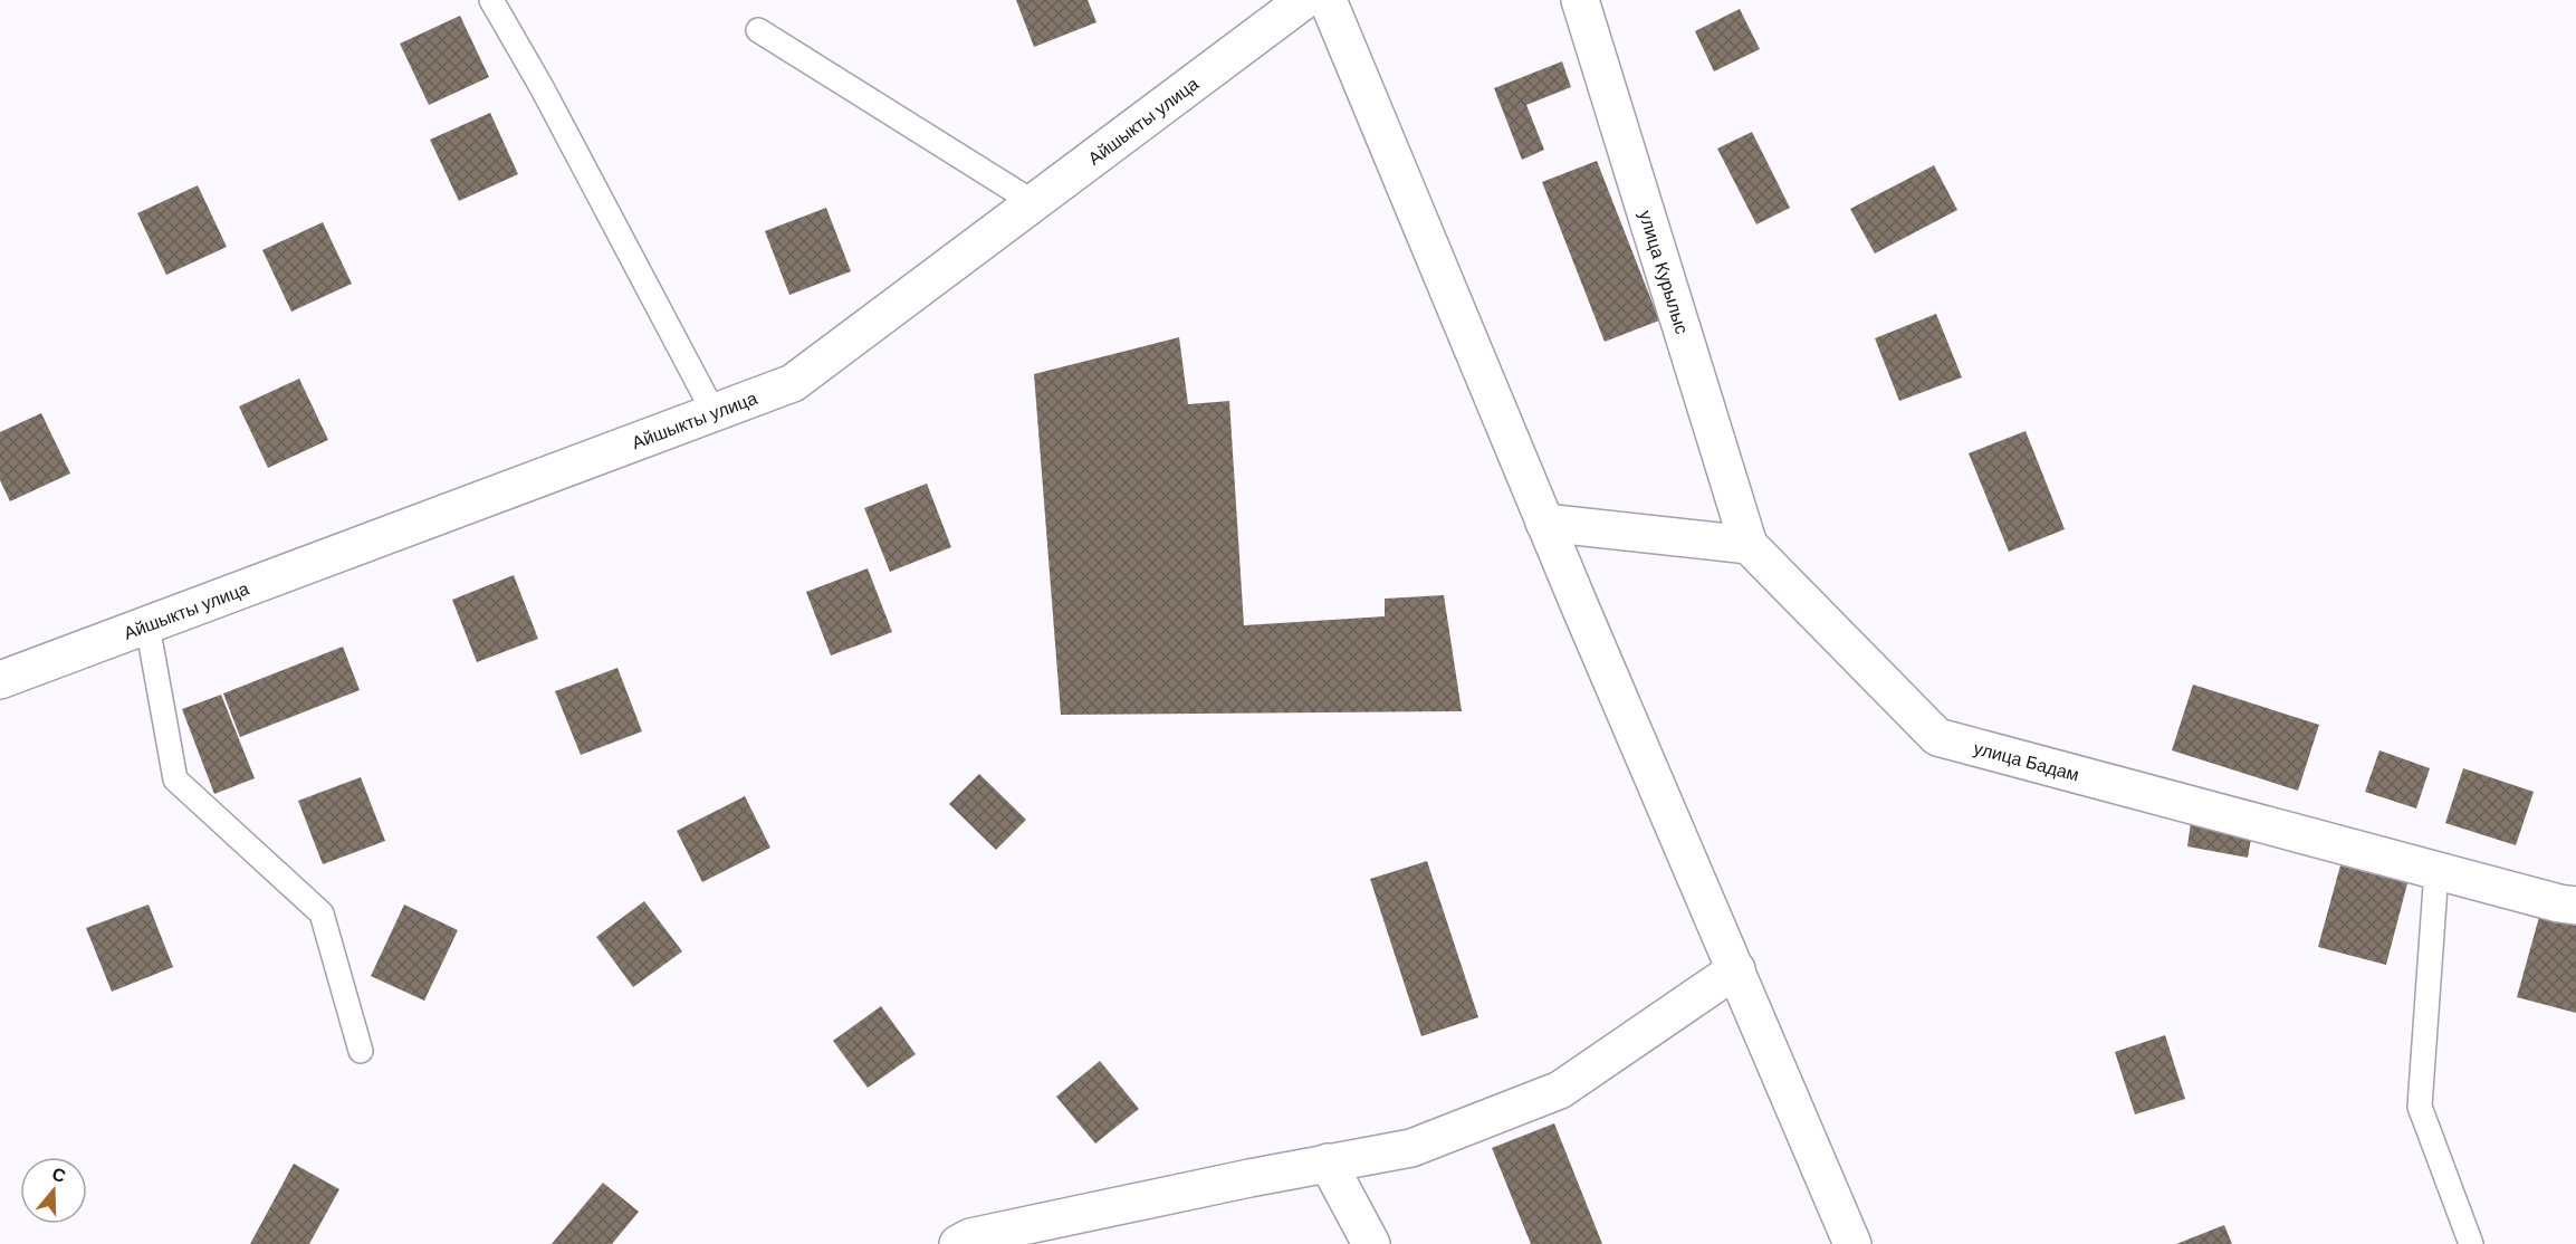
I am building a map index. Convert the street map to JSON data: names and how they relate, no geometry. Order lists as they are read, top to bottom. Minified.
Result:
{"streets":{"main road":["Айшыкты улица","улица Курылыс","улица Бадам"]},"crossings":[["улица Курылыс","улица Бадам"]],"north":"top"}
